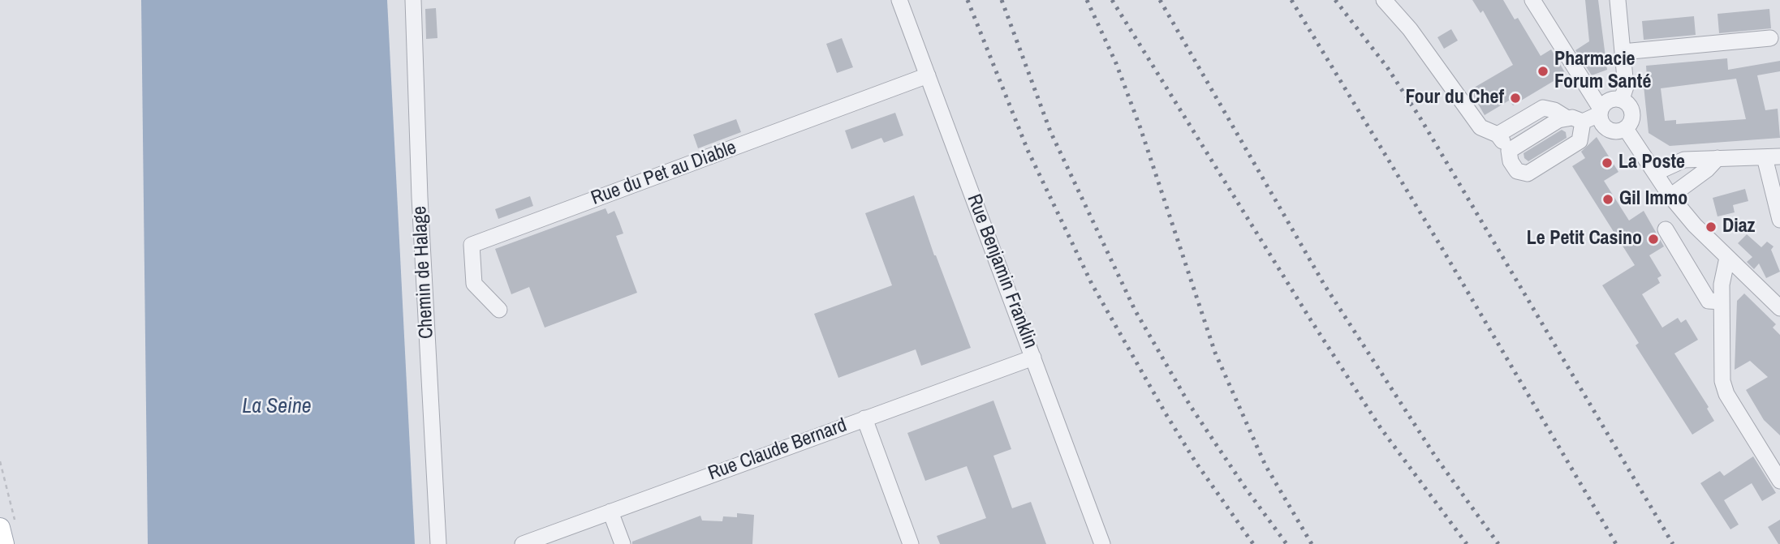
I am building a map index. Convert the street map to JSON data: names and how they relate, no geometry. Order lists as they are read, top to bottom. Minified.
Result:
{"streets":{"street":["Rue du Pet au Diable","Rue Benjamin Franklin","Chemin de Halage","Rue Claude Bernard"]},"crossings":[["Rue du Pet au Diable","Rue Benjamin Franklin"],["Rue Benjamin Franklin","Rue Claude Bernard"]],"water":["La Seine"],"places":["Pharmacie Forum Santé","Four du Chef","La Poste","Gil Immo","Diaz","Le Petit Casino"]}
